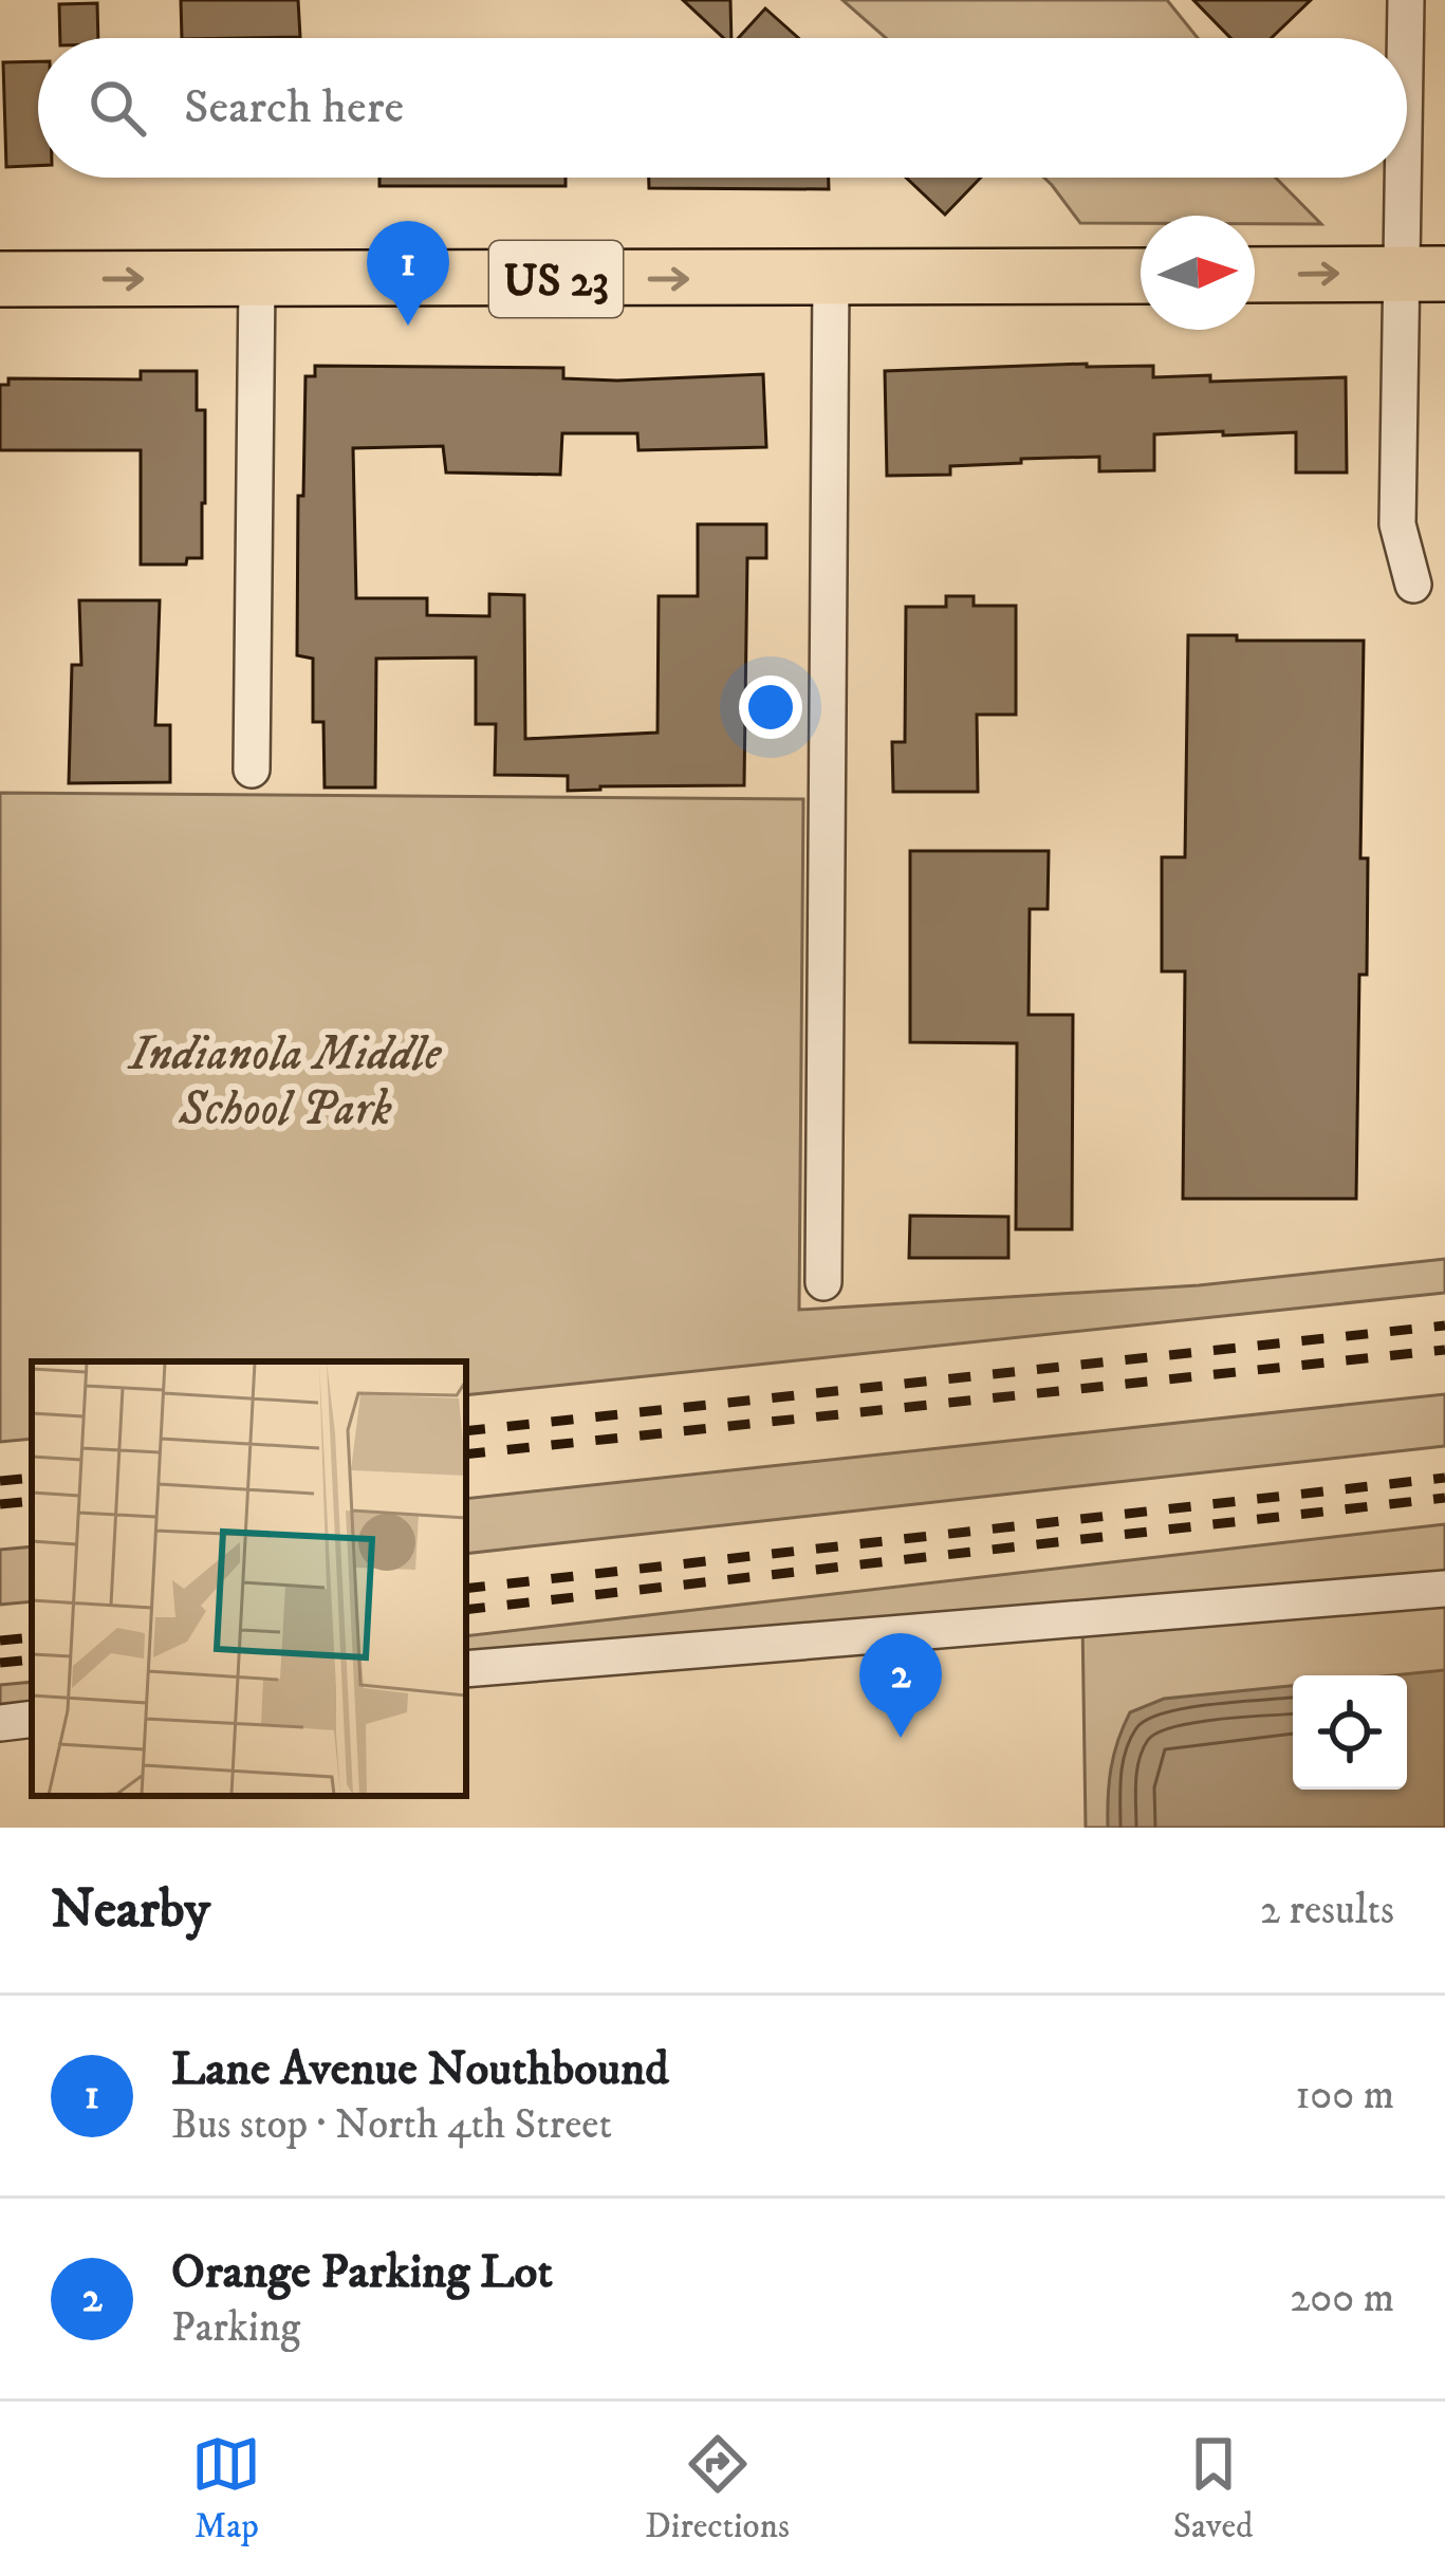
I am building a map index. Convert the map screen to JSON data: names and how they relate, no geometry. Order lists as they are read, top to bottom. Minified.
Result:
{"streets":{"main road":["US 23"]},"parks":["Indianola Middle School Park"],"north":"right","page":{"search":"Search here","pins":["1","2"],"heading":["Nearby","2 results"],"list":[{"mark":"1","name":"Lane Avenue Nouthbound","note":"Bus stop · North 4th Street","value":"100 m"},{"mark":"2","name":"Orange Parking Lot","note":"Parking","value":"200 m"}],"nav":["Map","Directions","Saved"]}}
